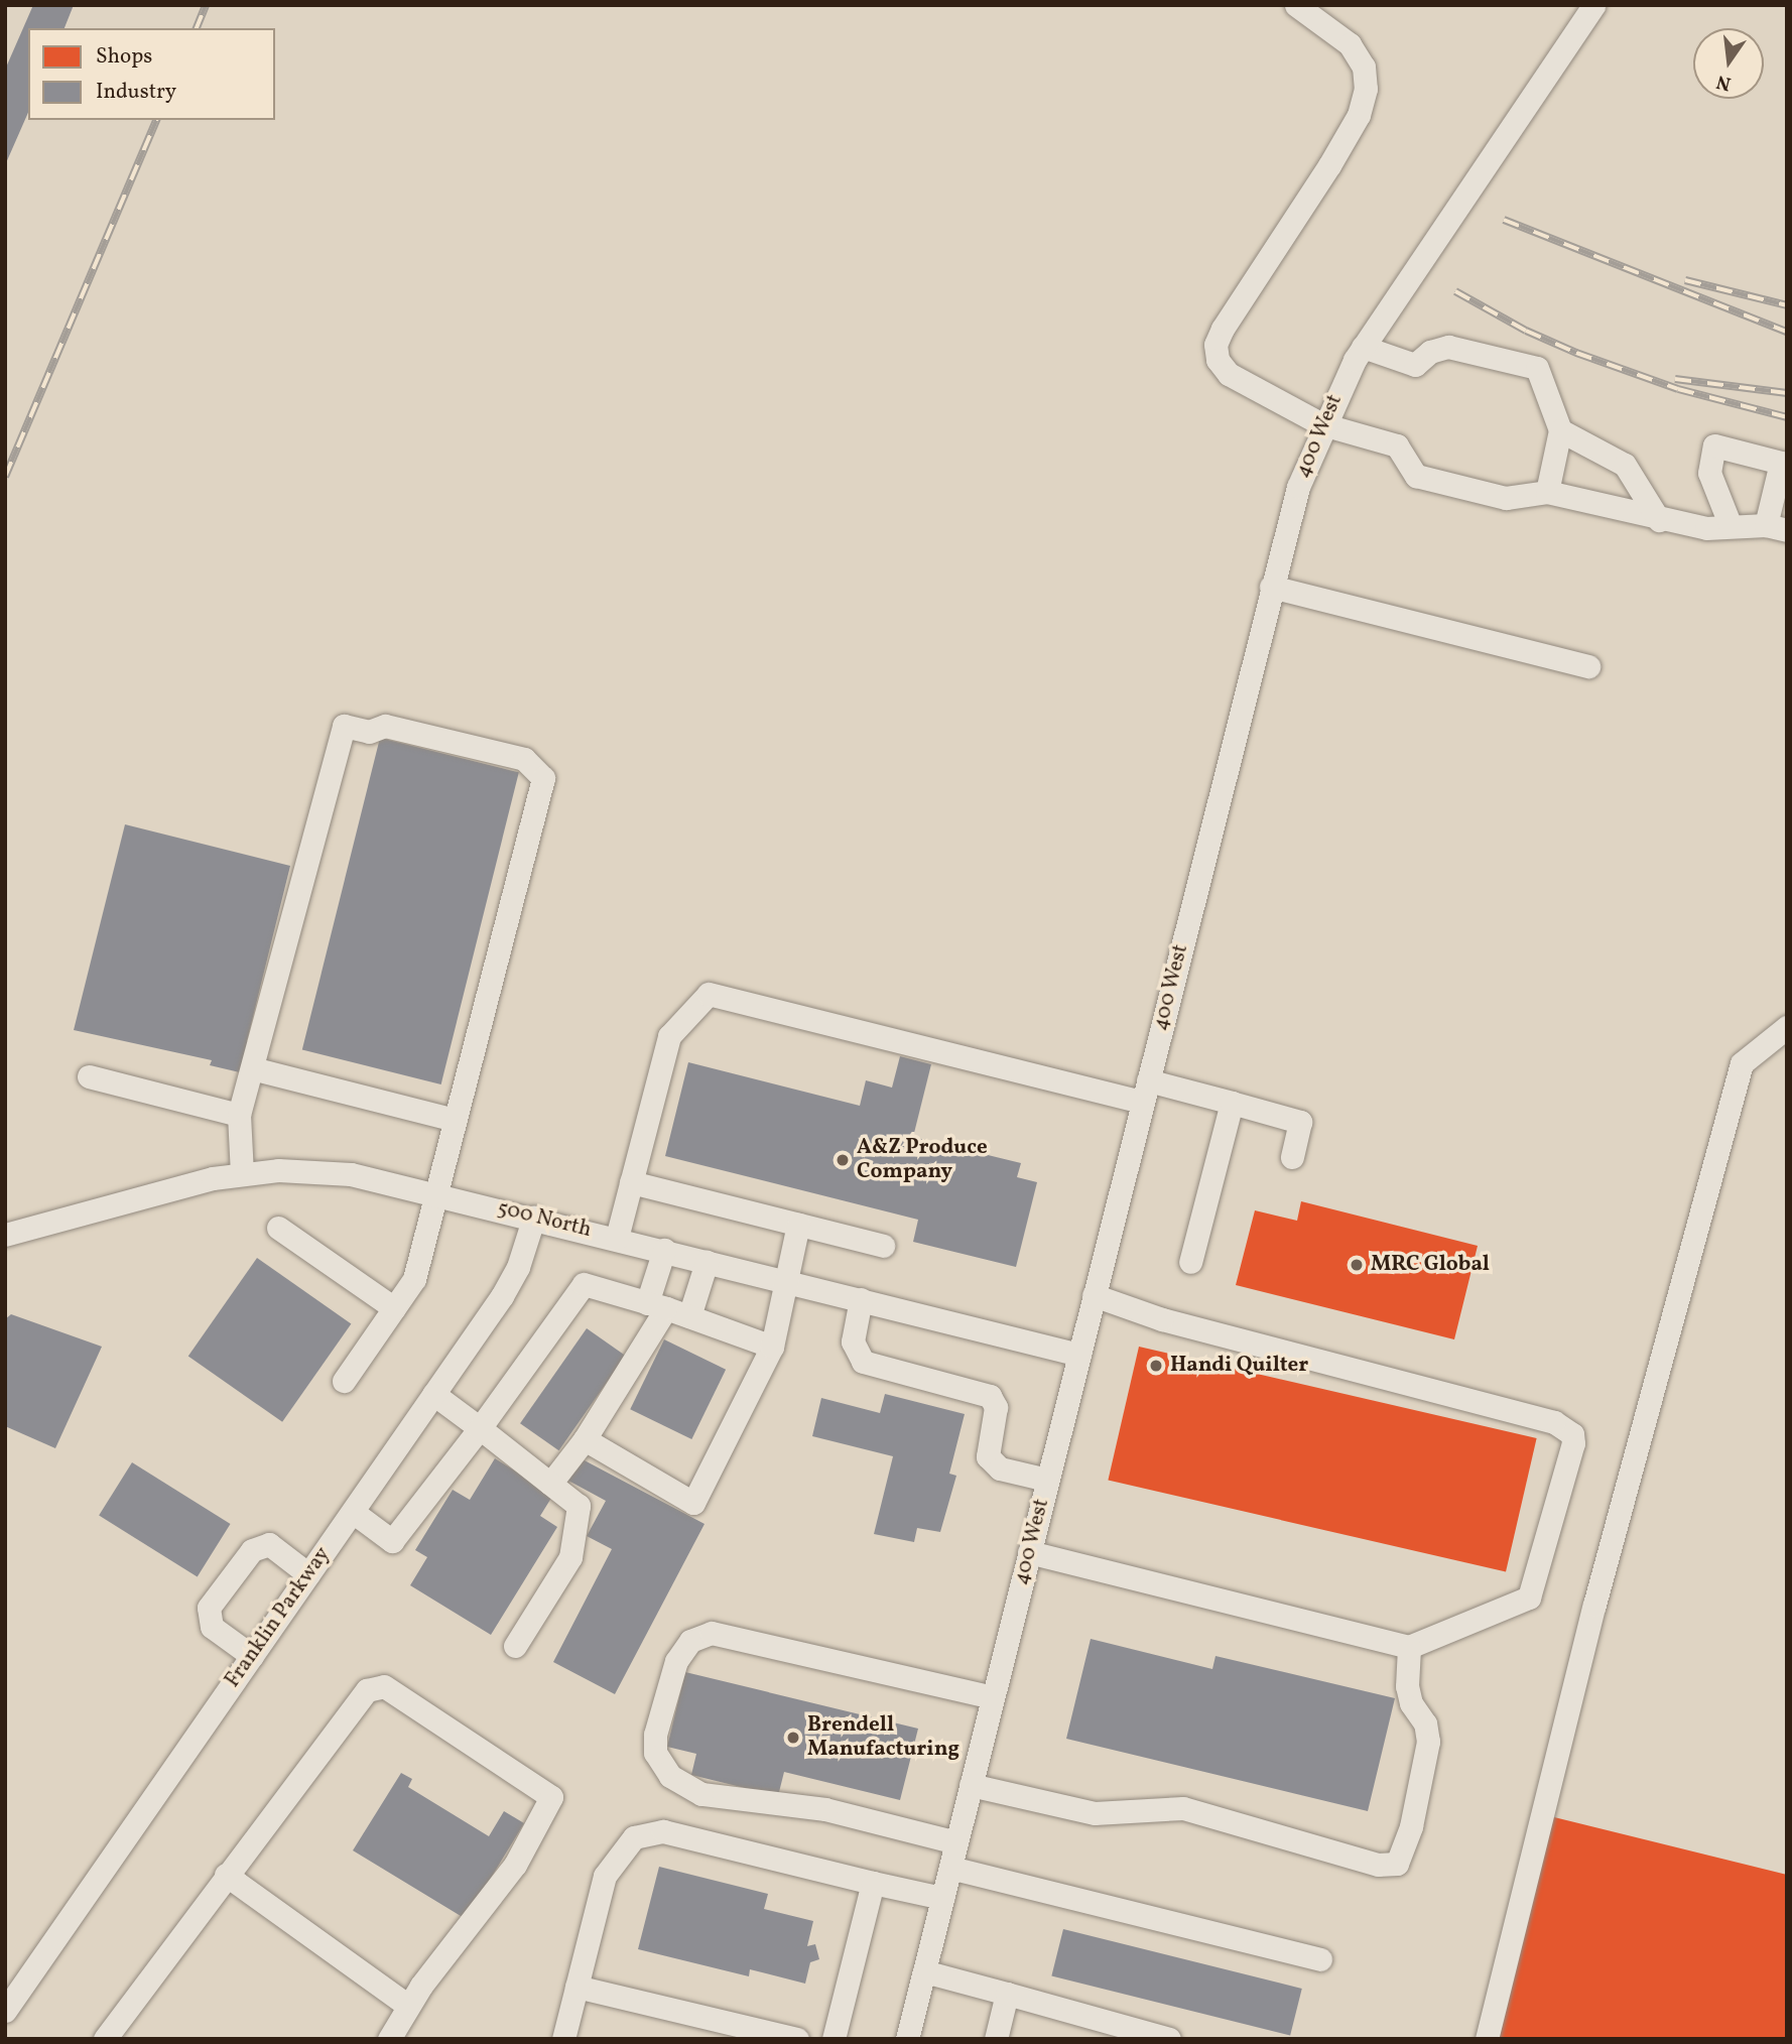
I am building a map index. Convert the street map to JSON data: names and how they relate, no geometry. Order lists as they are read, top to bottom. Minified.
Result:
{"streets":{"street":["400 West","500 North","Franklin Parkway"]},"crossings":[["400 West","500 North"],["500 North","Franklin Parkway"]],"places":["A&Z Produce Company","MRC Global","Handi Quilter","Brendell Manufacturing"],"legend":["Shops","Industry"],"north":"bottom"}
